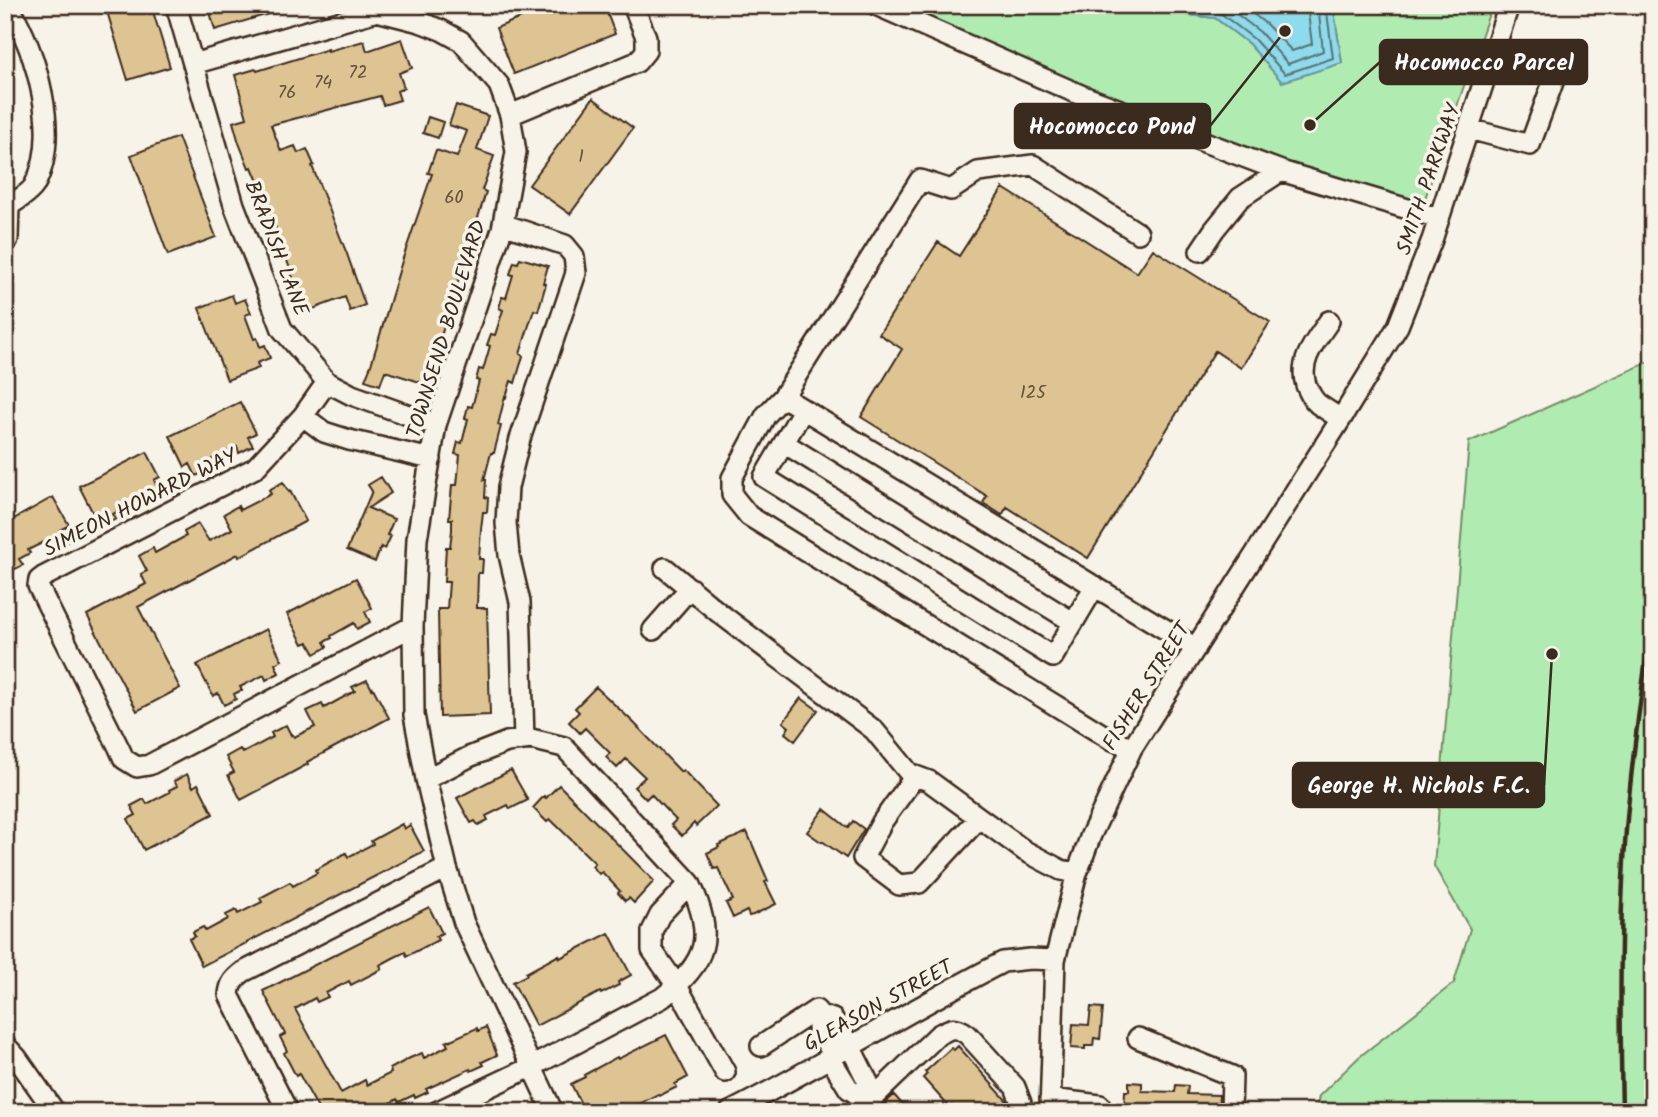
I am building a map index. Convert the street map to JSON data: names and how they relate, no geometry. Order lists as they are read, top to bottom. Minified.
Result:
{"streets":{"street":["SMITH PARKWAY","BRADISH LANE","TOWNSEND BOULEVARD","SIMEON HOWARD WAY","FISHER STREET","GLEASON STREET"]},"crossings":[["SMITH PARKWAY","FISHER STREET"],["BRADISH LANE","TOWNSEND BOULEVARD"],["BRADISH LANE","SIMEON HOWARD WAY"],["TOWNSEND BOULEVARD","SIMEON HOWARD WAY"],["FISHER STREET","GLEASON STREET"]],"places":["Hocomocco Pond","Hocomocco Parcel","George H. Nichols F.C."],"house_numbers":["72","74","76","1","60","125"]}
